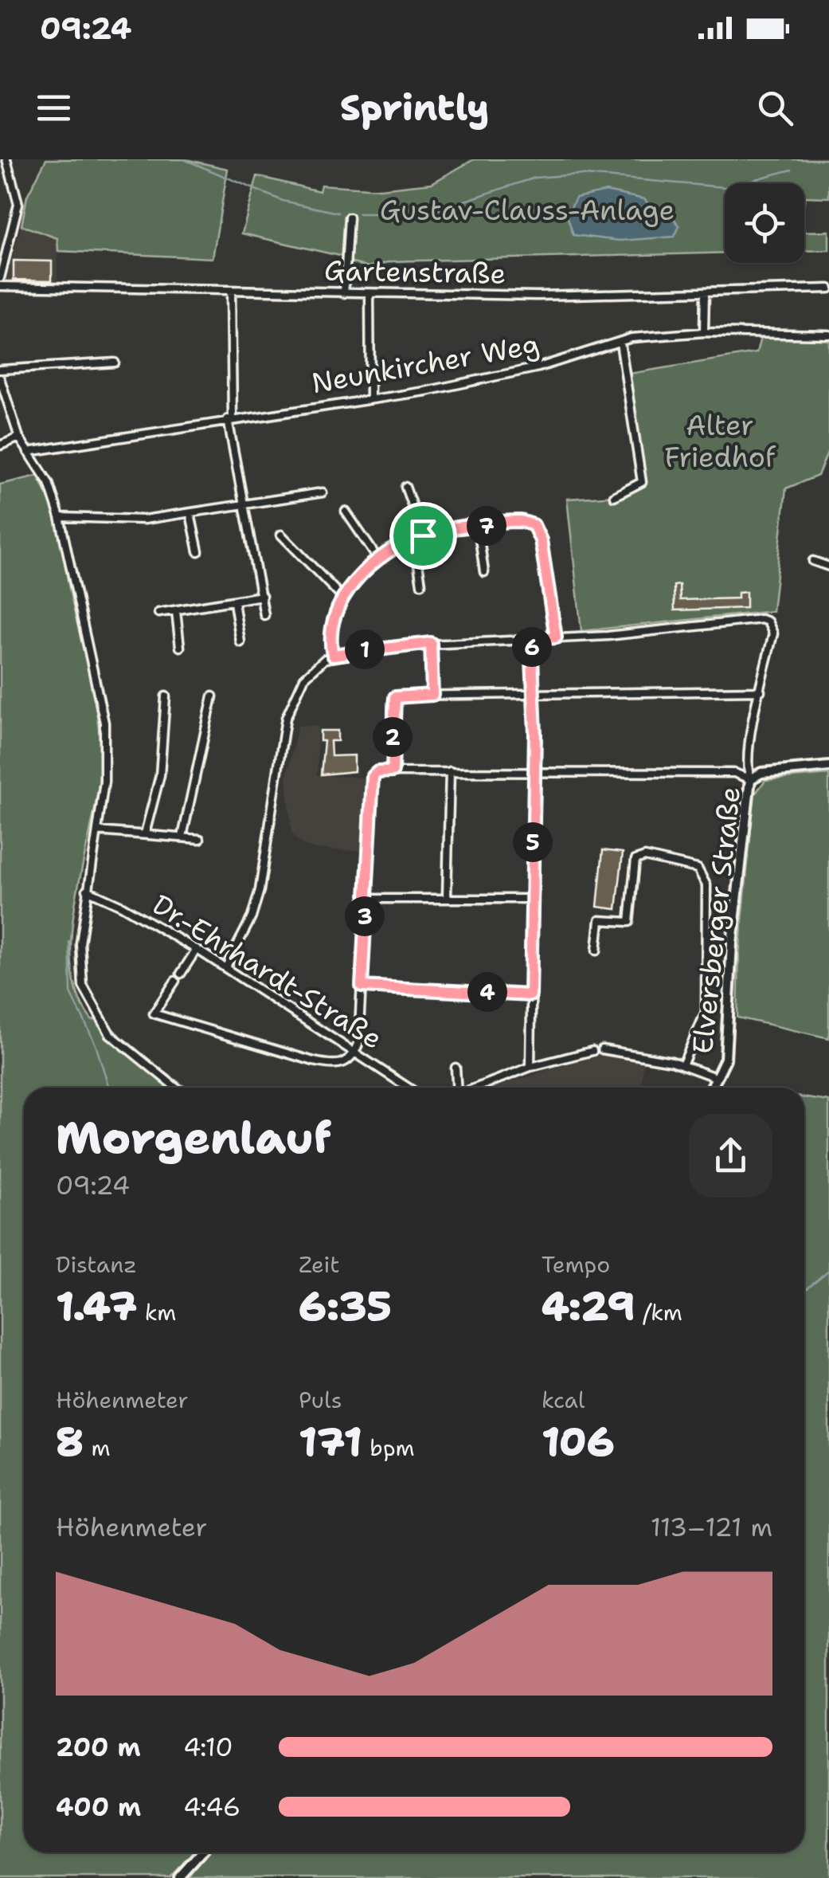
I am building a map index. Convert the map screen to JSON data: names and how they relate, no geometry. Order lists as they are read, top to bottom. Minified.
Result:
{"streets":{"main road":["Elversberger Straße"],"street":["Gartenstraße","Neunkircher Weg","Dr.-Ehrhardt-Straße"]},"parks":["Gustav-Clauss-Anlage","Alter Friedhof"],"page":{"status":"09:24","header":"Sprintly","pins":["7","6","1","2","5","3","4"],"heading":["Morgenlauf","09:24"],"stats":[["Distanz","1.47 km"],["Zeit","6:35"],["Tempo","4:29 /km"],["Höhenmeter","8 m"],["Puls","171 bpm"],["kcal","106"]],"chart":["Höhenmeter","113–121 m"],"list":[{"name":"200 m","note":"4:10"},{"name":"400 m","note":"4:46"}]}}
